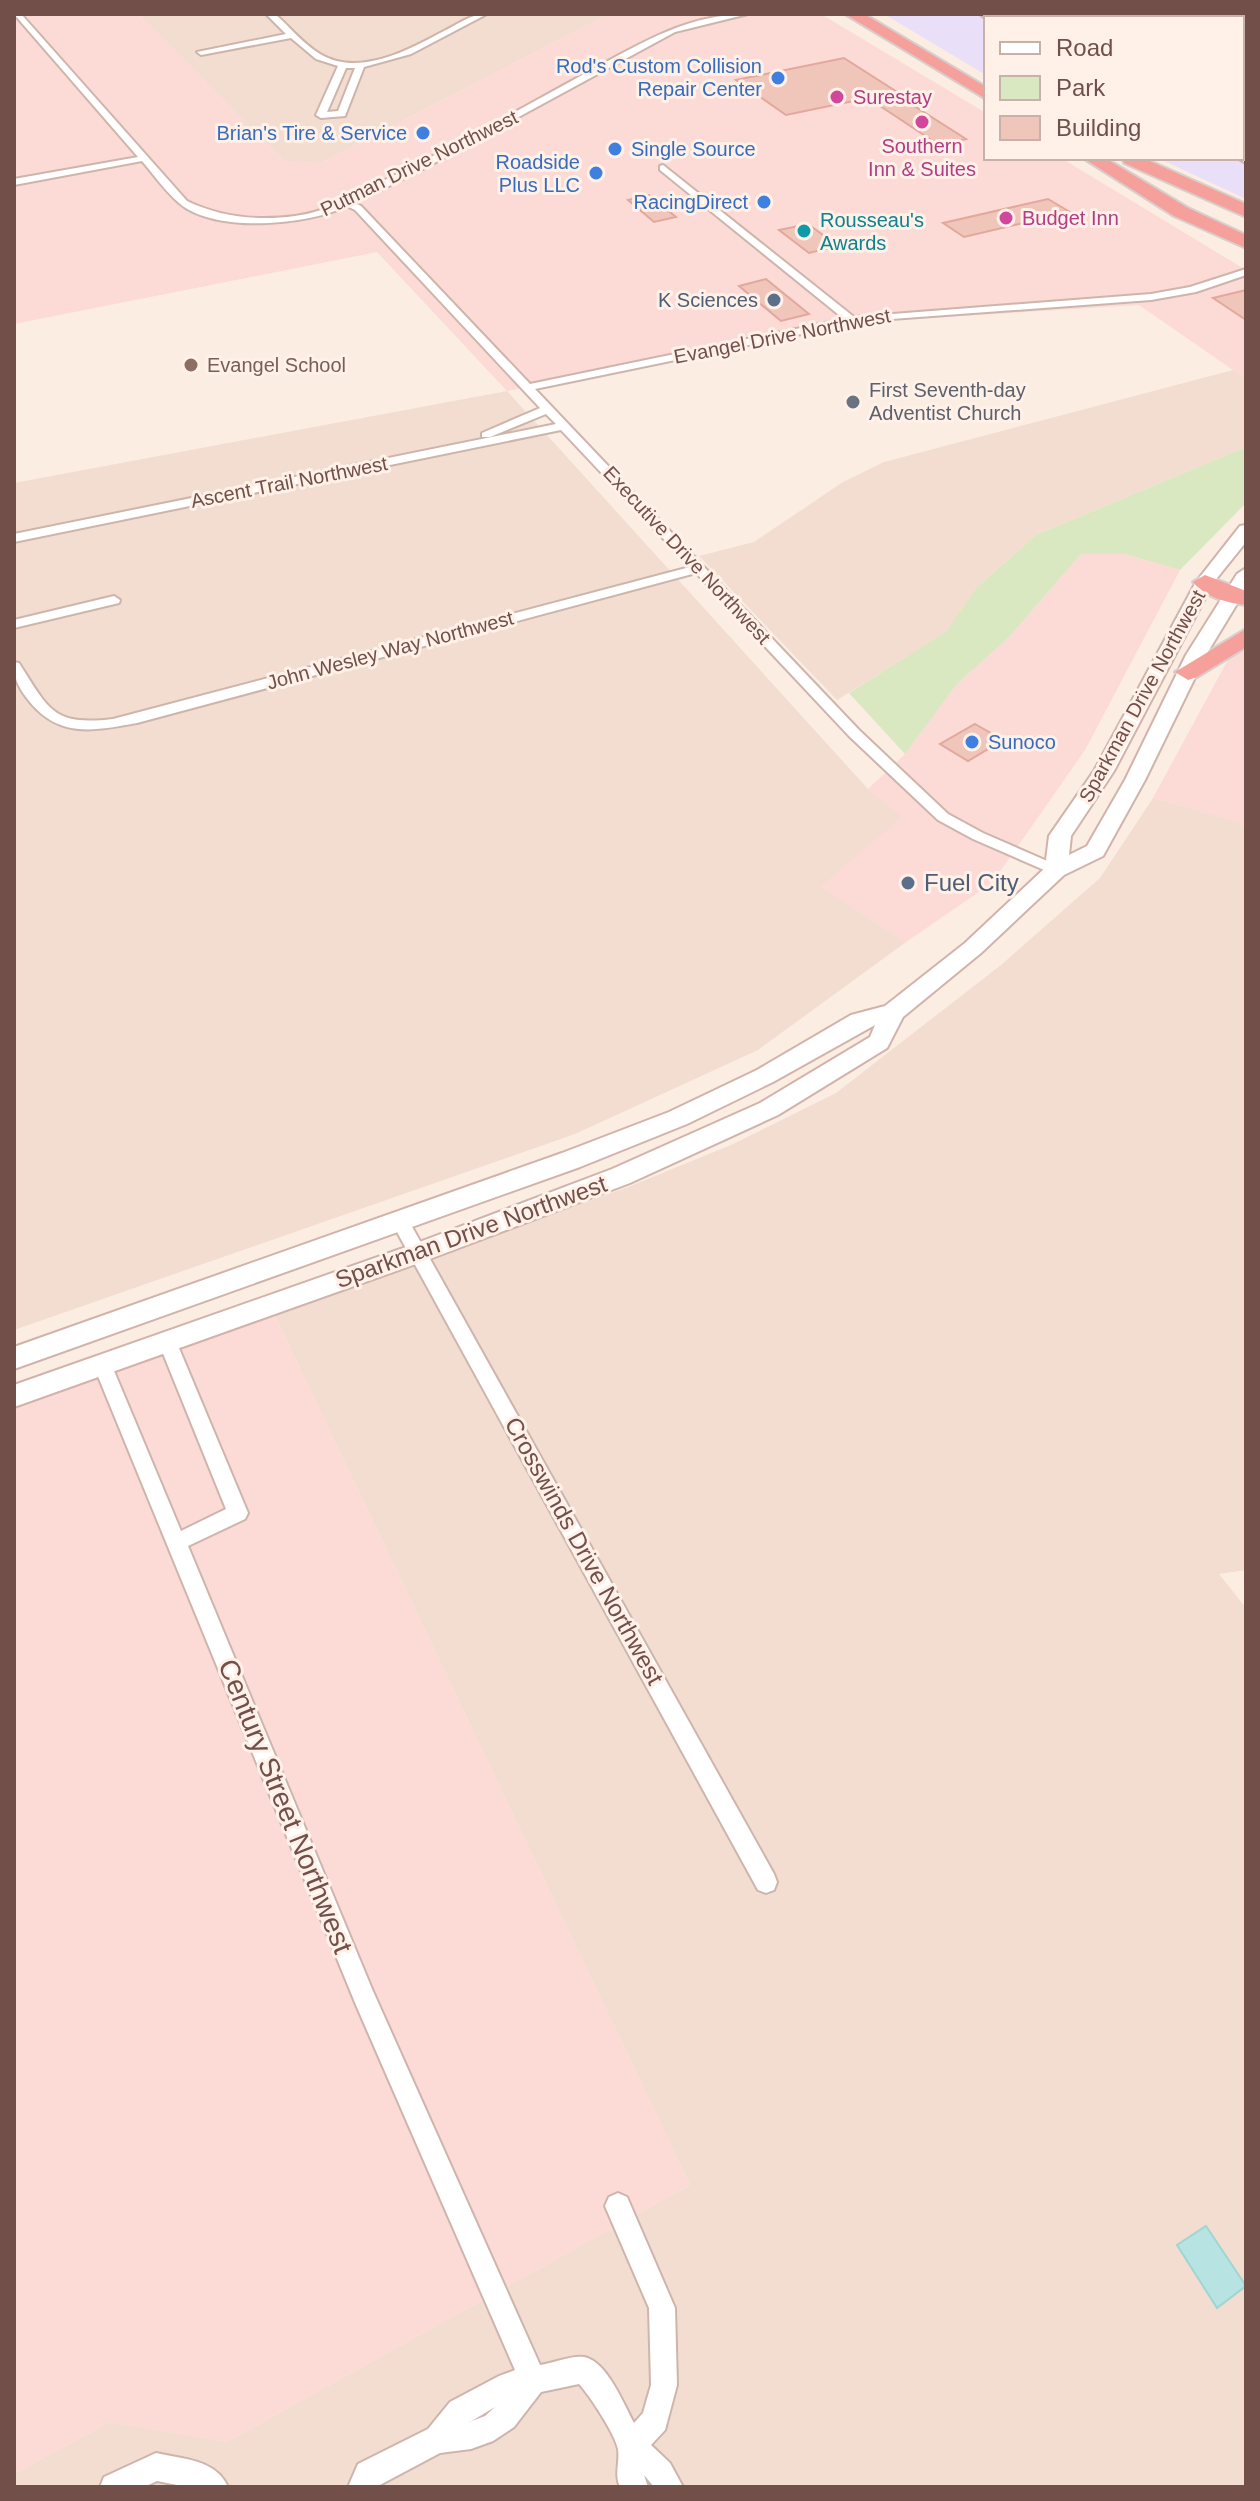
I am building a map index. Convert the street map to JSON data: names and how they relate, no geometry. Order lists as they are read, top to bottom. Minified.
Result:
{"streets":{"main road":["Sparkman Drive Northwest"],"street":["Putman Drive Northwest","Evangel Drive Northwest","Ascent Trail Northwest","Executive Drive Northwest","John Wesley Way Northwest","Crosswinds Drive Northwest","Century Street Northwest"]},"crossings":[["Putman Drive Northwest","Executive Drive Northwest"],["Evangel Drive Northwest","Executive Drive Northwest"],["Ascent Trail Northwest","Executive Drive Northwest"],["Executive Drive Northwest","John Wesley Way Northwest"],["Executive Drive Northwest","Sparkman Drive Northwest"],["Sparkman Drive Northwest","Crosswinds Drive Northwest"],["Sparkman Drive Northwest","Century Street Northwest"]],"places":["Rod's Custom Collision Repair Center","Surestay","Southern Inn & Suites","Brian's Tire & Service","Single Source","Roadside Plus LLC","RacingDirect","Budget Inn","Rousseau's Awards","K Sciences","Evangel School","First Seventh-day Adventist Church","Sunoco","Fuel City"],"legend":["Road","Park","Building"]}
